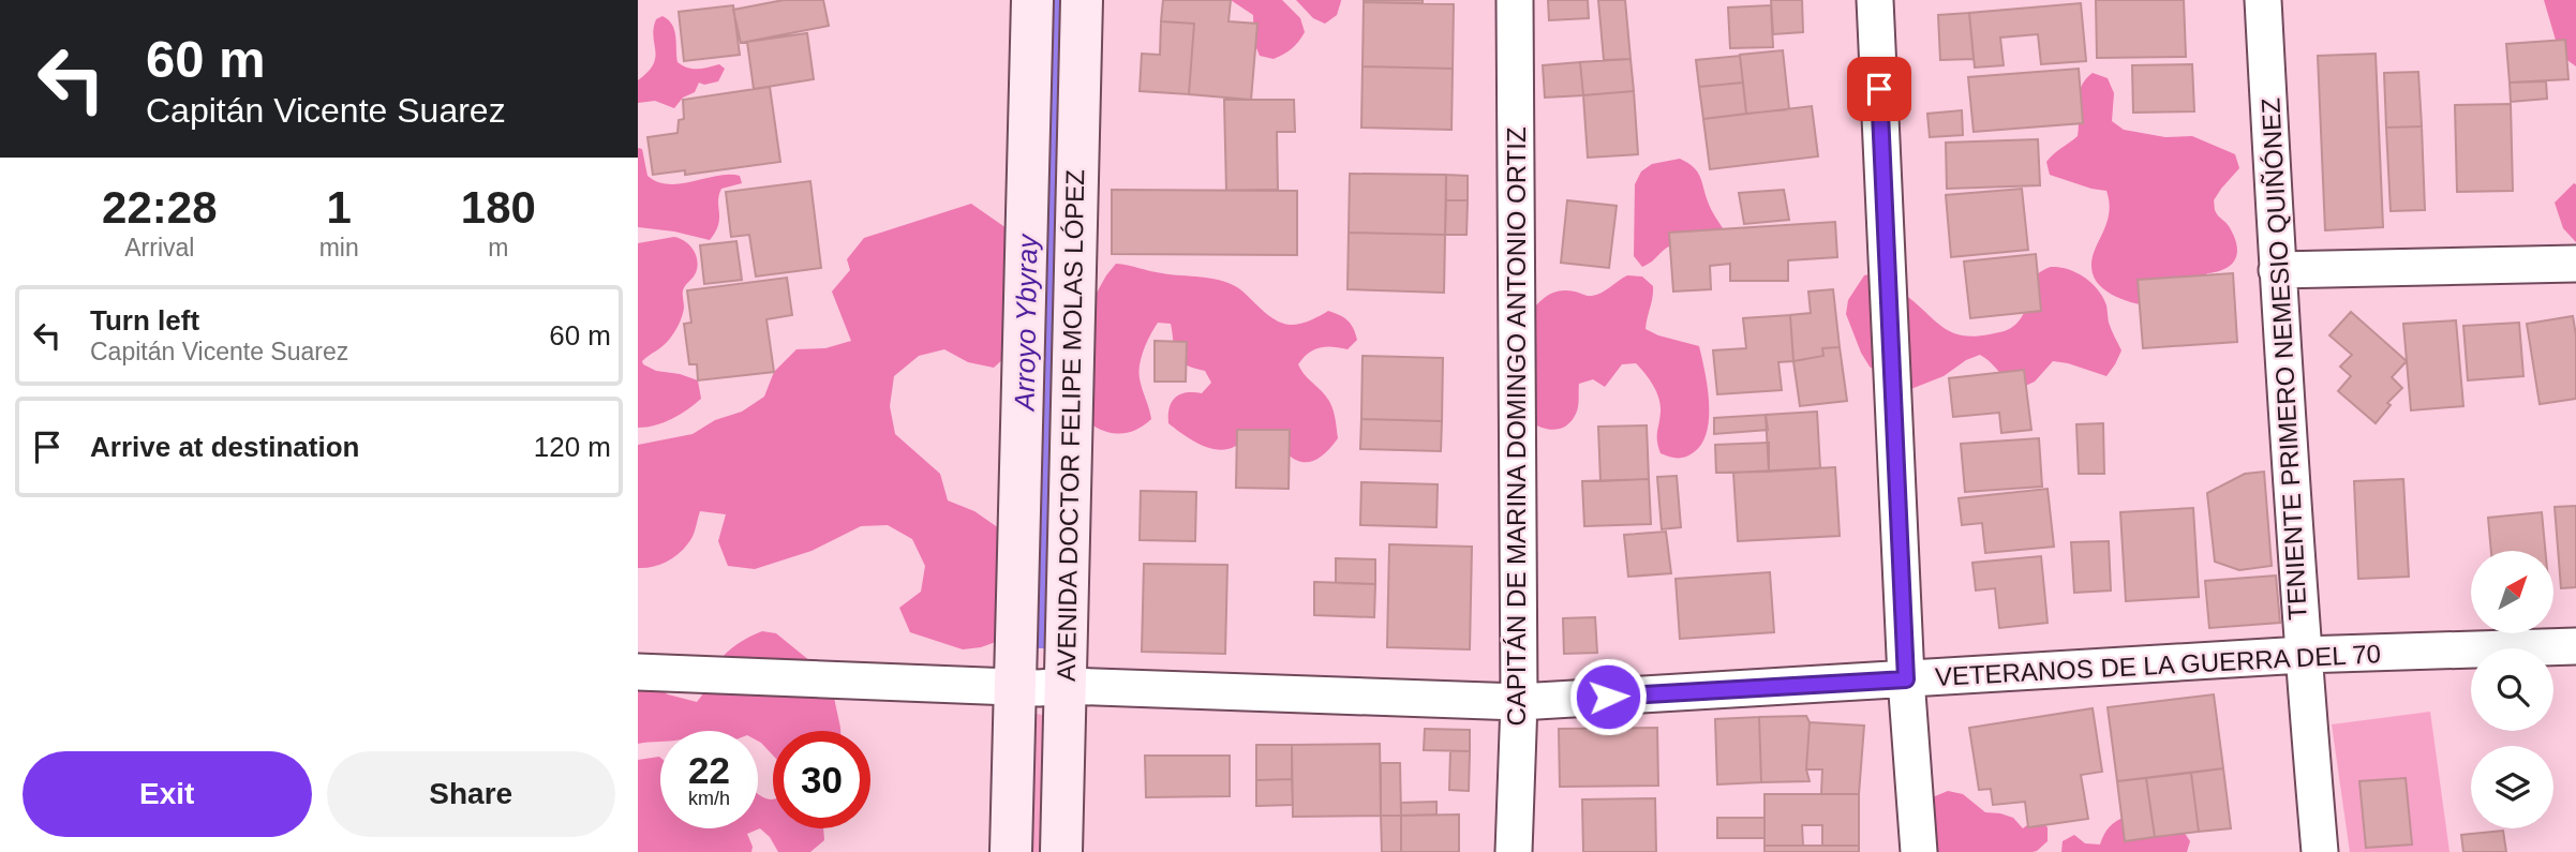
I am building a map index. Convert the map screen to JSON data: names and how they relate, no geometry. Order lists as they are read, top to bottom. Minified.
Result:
{"streets":{"main road":["AVENIDA DOCTOR FELIPE MOLAS LÓPEZ"],"street":["TENIENTE PRIMERO NEMESIO QUIÑÓNEZ","CAPITÁN DE MARINA DOMINGO ANTONIO ORTIZ","VETERANOS DE LA GUERRA DEL 70"]},"crossings":[["TENIENTE PRIMERO NEMESIO QUIÑÓNEZ","VETERANOS DE LA GUERRA DEL 70"],["AVENIDA DOCTOR FELIPE MOLAS LÓPEZ","VETERANOS DE LA GUERRA DEL 70"],["CAPITÁN DE MARINA DOMINGO ANTONIO ORTIZ","VETERANOS DE LA GUERRA DEL 70"]],"water":["Arroyo Ybyray"],"north":"top right","page":{"turn":["60 m","Capitán Vicente Suarez"],"eta":["22:28","Arrival","1","min","180","m"],"list":[{"name":"Turn left","note":"Capitán Vicente Suarez","value":"60 m"},{"name":"Arrive at destination","value":"120 m"}],"speed":"22 km/h","limit":"30","buttons":["Exit","Share"]}}
